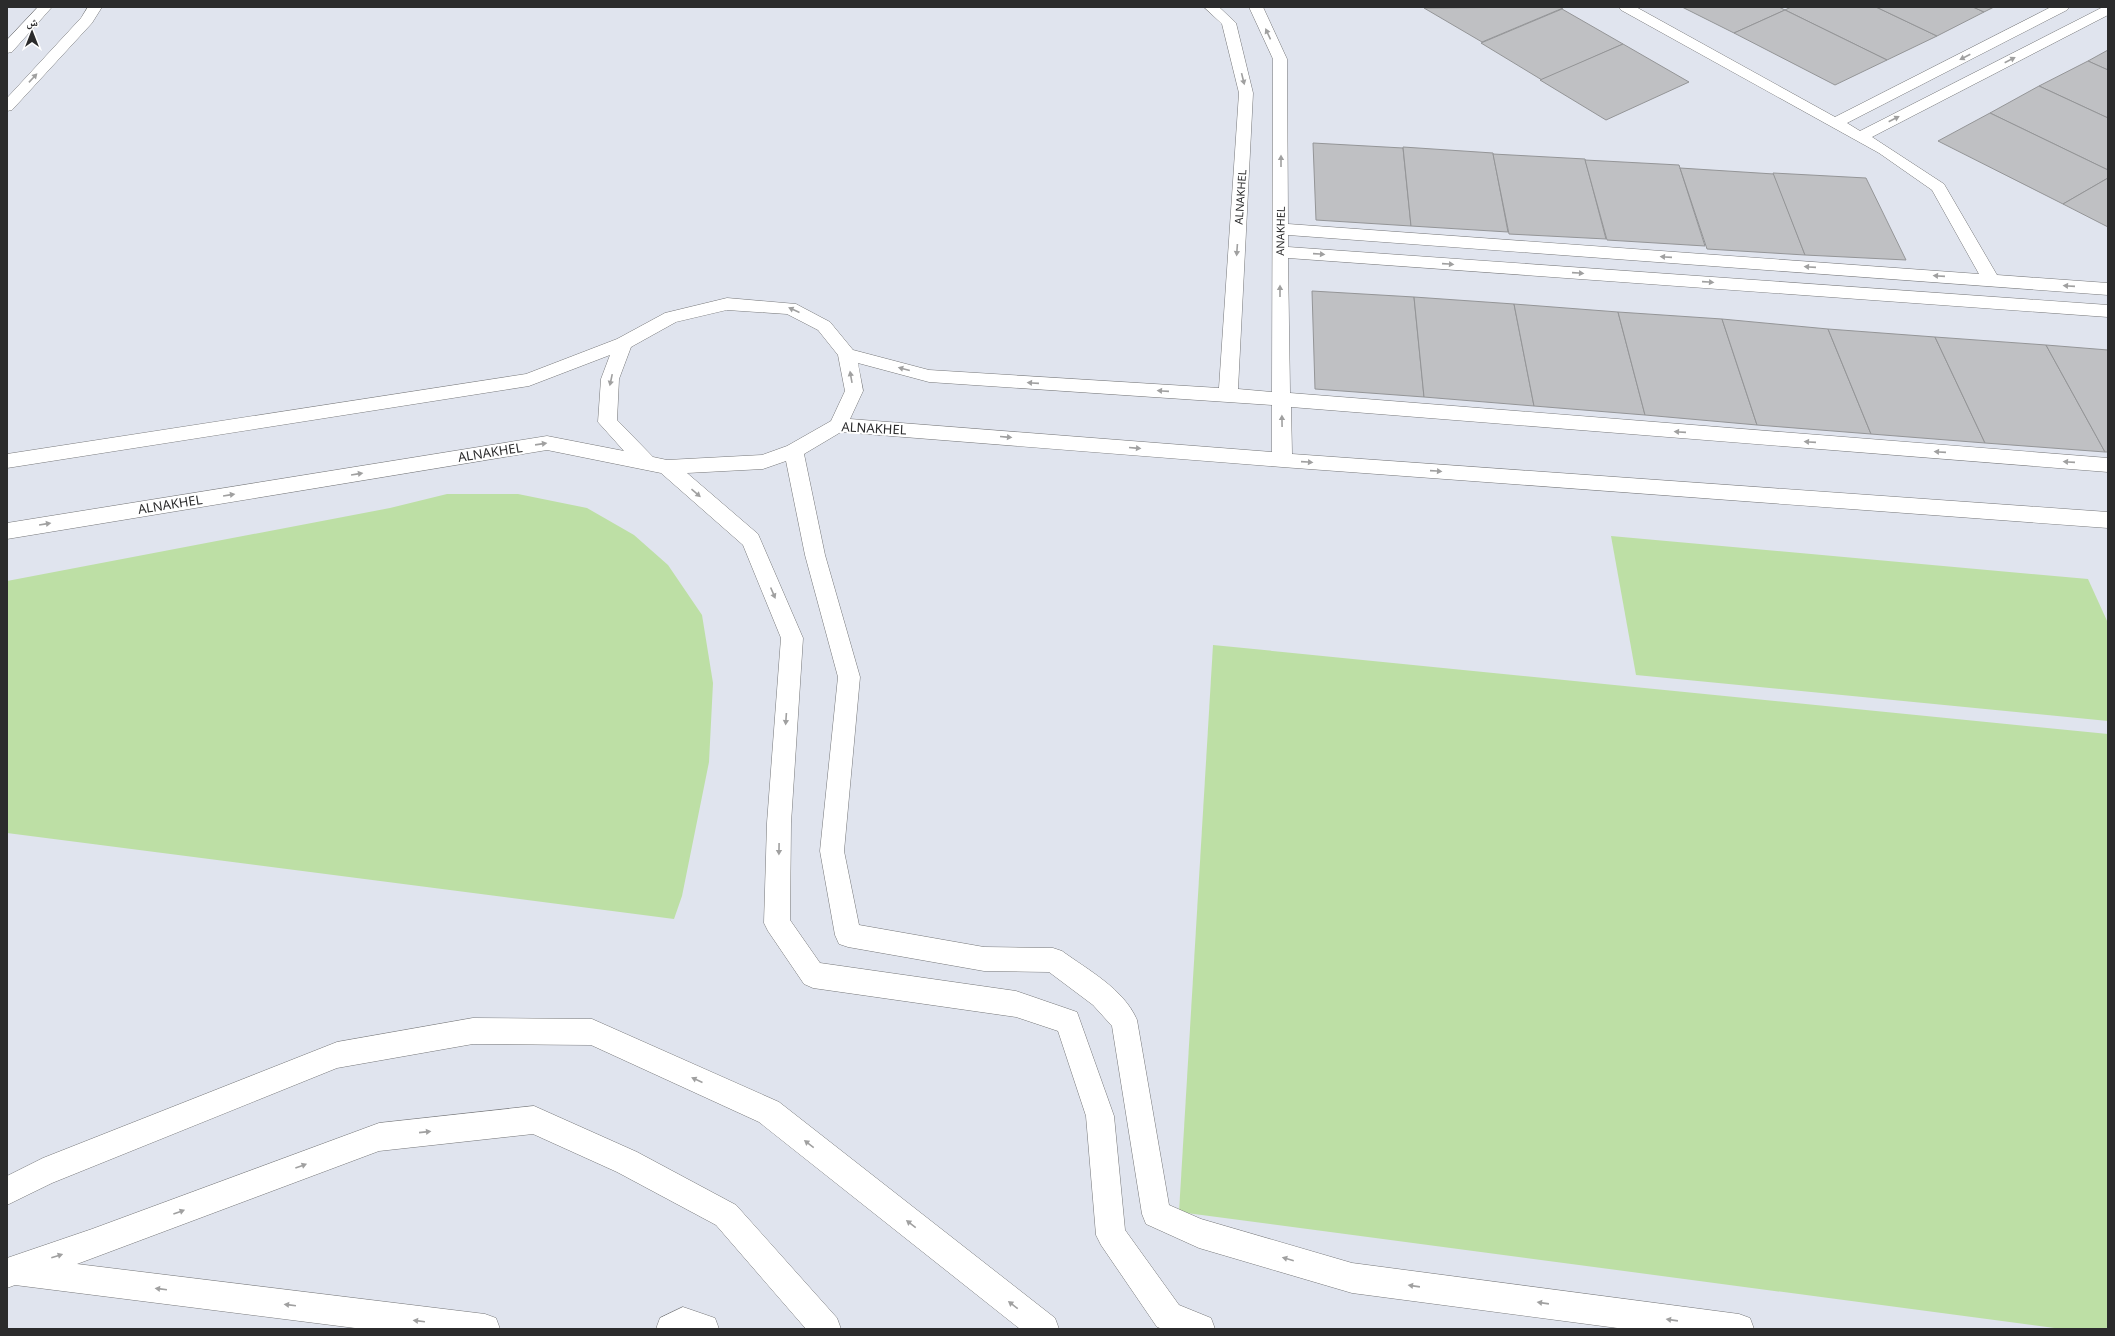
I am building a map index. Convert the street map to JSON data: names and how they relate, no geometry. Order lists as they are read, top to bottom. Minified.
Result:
{"streets":{"street":["ALNAKHEL","ANAKHEL"]},"crossings":[["ALNAKHEL","ANAKHEL"]],"one_way":["ANAKHEL"],"north":"top"}
